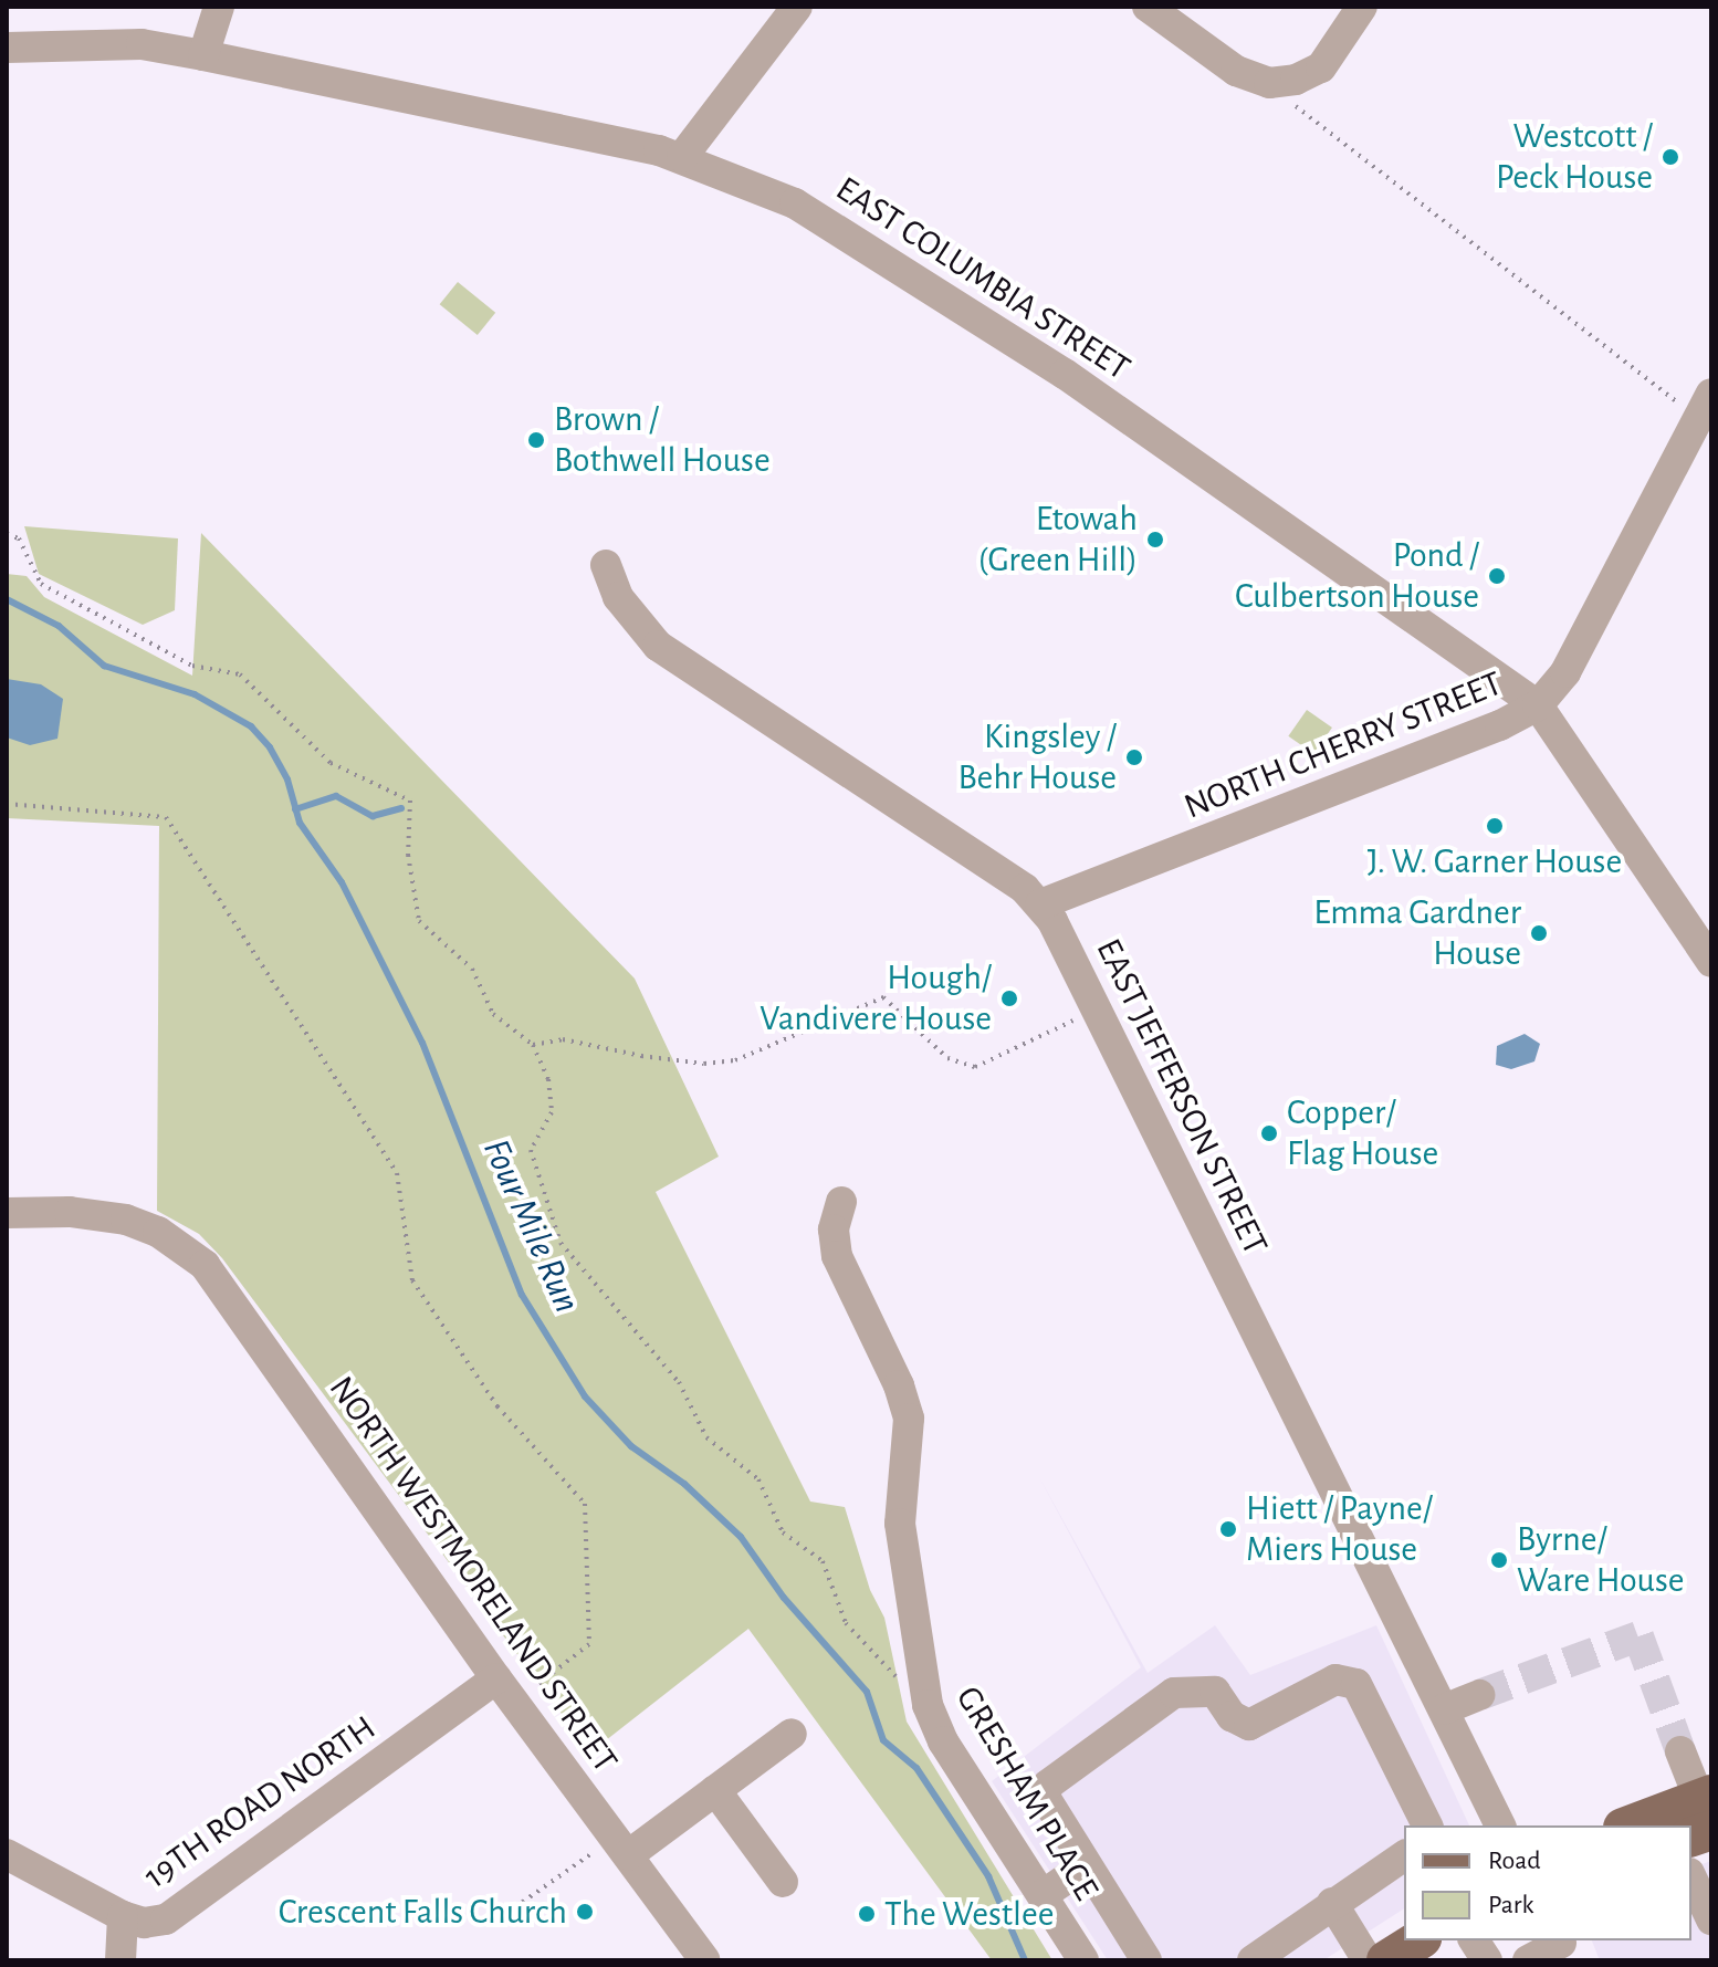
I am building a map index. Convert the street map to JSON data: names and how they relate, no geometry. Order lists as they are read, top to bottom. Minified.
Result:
{"streets":{"street":["EAST COLUMBIA STREET","NORTH CHERRY STREET","EAST JEFFERSON STREET","NORTH WESTMORELAND STREET","GRESHAM PLACE","19TH ROAD NORTH"]},"crossings":[["EAST COLUMBIA STREET","NORTH CHERRY STREET"],["NORTH CHERRY STREET","EAST JEFFERSON STREET"],["NORTH WESTMORELAND STREET","19TH ROAD NORTH"]],"water":["Four Mile Run"],"places":["Westcott / Peck House","Brown / Bothwell House","Etowah (Green Hill)","Pond / Culbertson House","Kingsley / Behr House","J. W. Garner House","Emma Gardner House","Hough/ Vandivere House","Copper/ Flag House","Hiett / Payne/ Miers House","Byrne/ Ware House","Crescent Falls Church","The Westlee"],"legend":["Road","Park"]}
